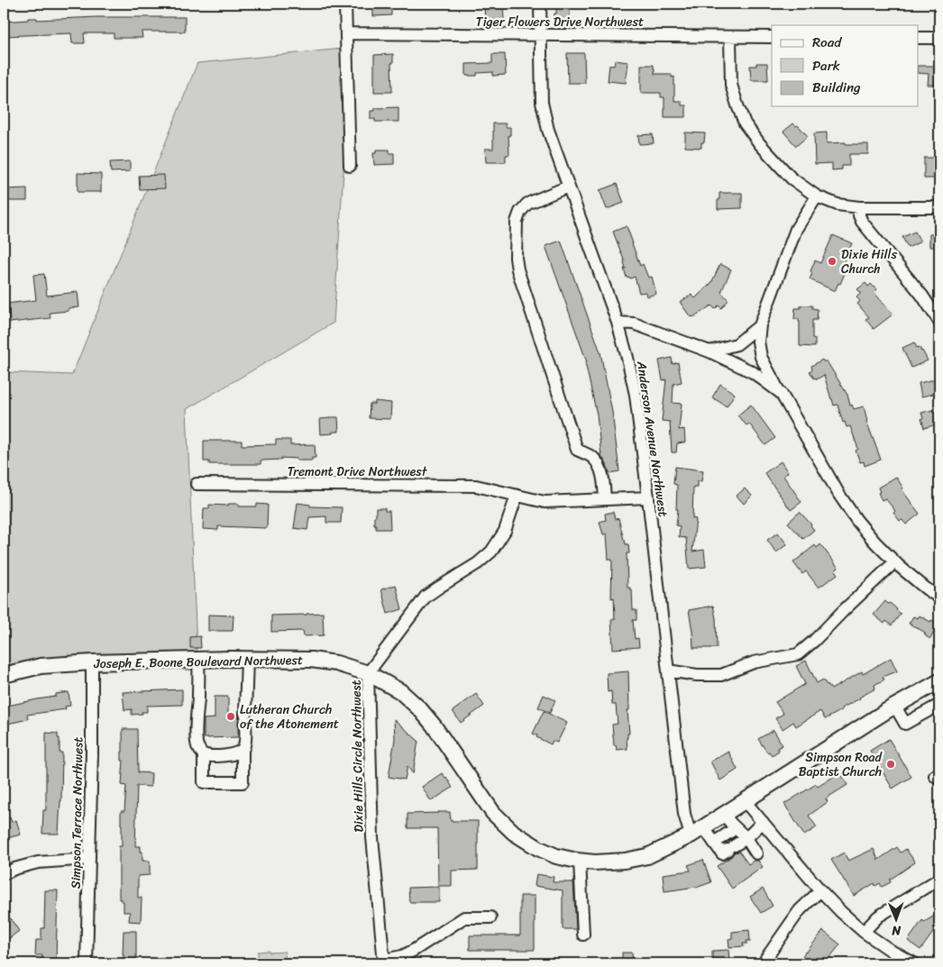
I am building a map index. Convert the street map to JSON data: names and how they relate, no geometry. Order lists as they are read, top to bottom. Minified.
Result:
{"streets":{"main road":["Joseph E. Boone Boulevard Northwest"],"street":["Tiger Flowers Drive Northwest","Anderson Avenue Northwest","Tremont Drive Northwest","Dixie Hills Circle Northwest","Simpson Terrace Northwest"]},"crossings":[["Tiger Flowers Drive Northwest","Anderson Avenue Northwest"],["Anderson Avenue Northwest","Joseph E. Boone Boulevard Northwest"],["Tremont Drive Northwest","Dixie Hills Circle Northwest"],["Joseph E. Boone Boulevard Northwest","Dixie Hills Circle Northwest"],["Joseph E. Boone Boulevard Northwest","Simpson Terrace Northwest"]],"places":["Dixie Hills Church","Lutheran Church of the Atonement","Simpson Road Baptist Church"],"legend":["Road","Park","Building"],"north":"bottom"}
